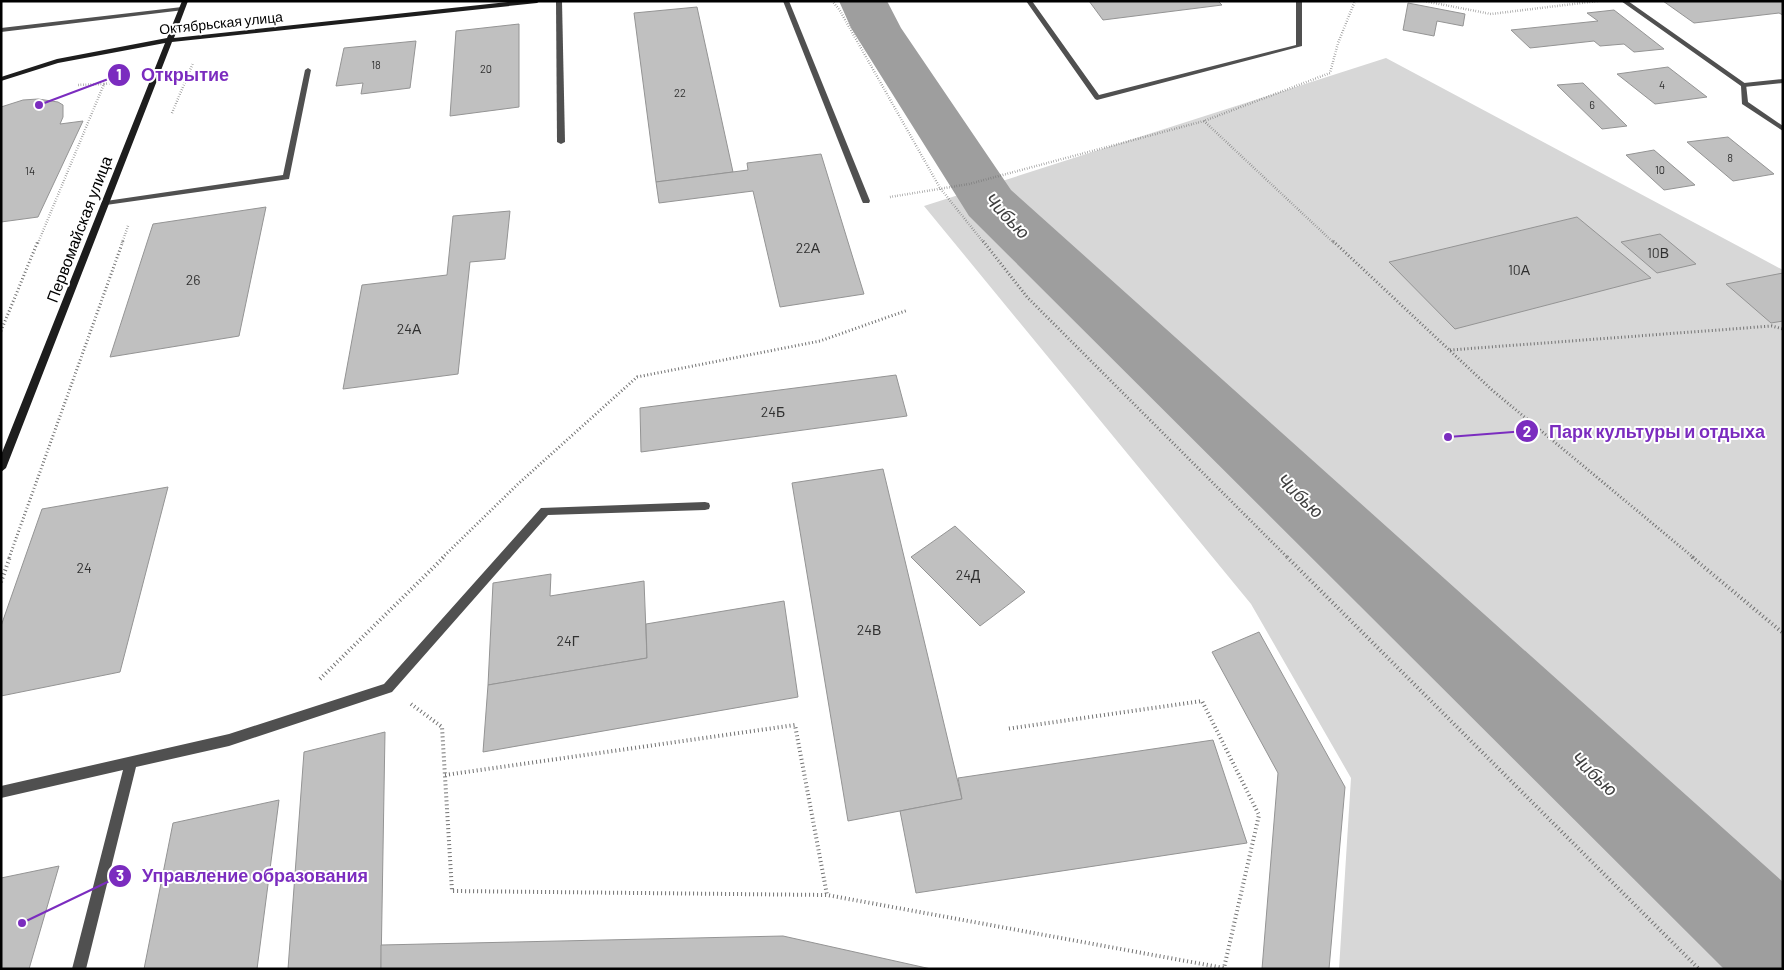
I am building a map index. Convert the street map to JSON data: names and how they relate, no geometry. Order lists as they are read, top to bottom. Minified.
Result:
{"streets":{"main road":["Октябрьская улица","Первомайская улица"]},"crossings":[["Октябрьская улица","Первомайская улица"]],"water":["Чибью"],"places":["Открытие","Парк культуры и отдыха","Управление образования"],"house_numbers":["18","20","4","22","6","8","10","14","22А","10В","10А","26","24А","24Б","24","24Д","24В","24Г"]}
